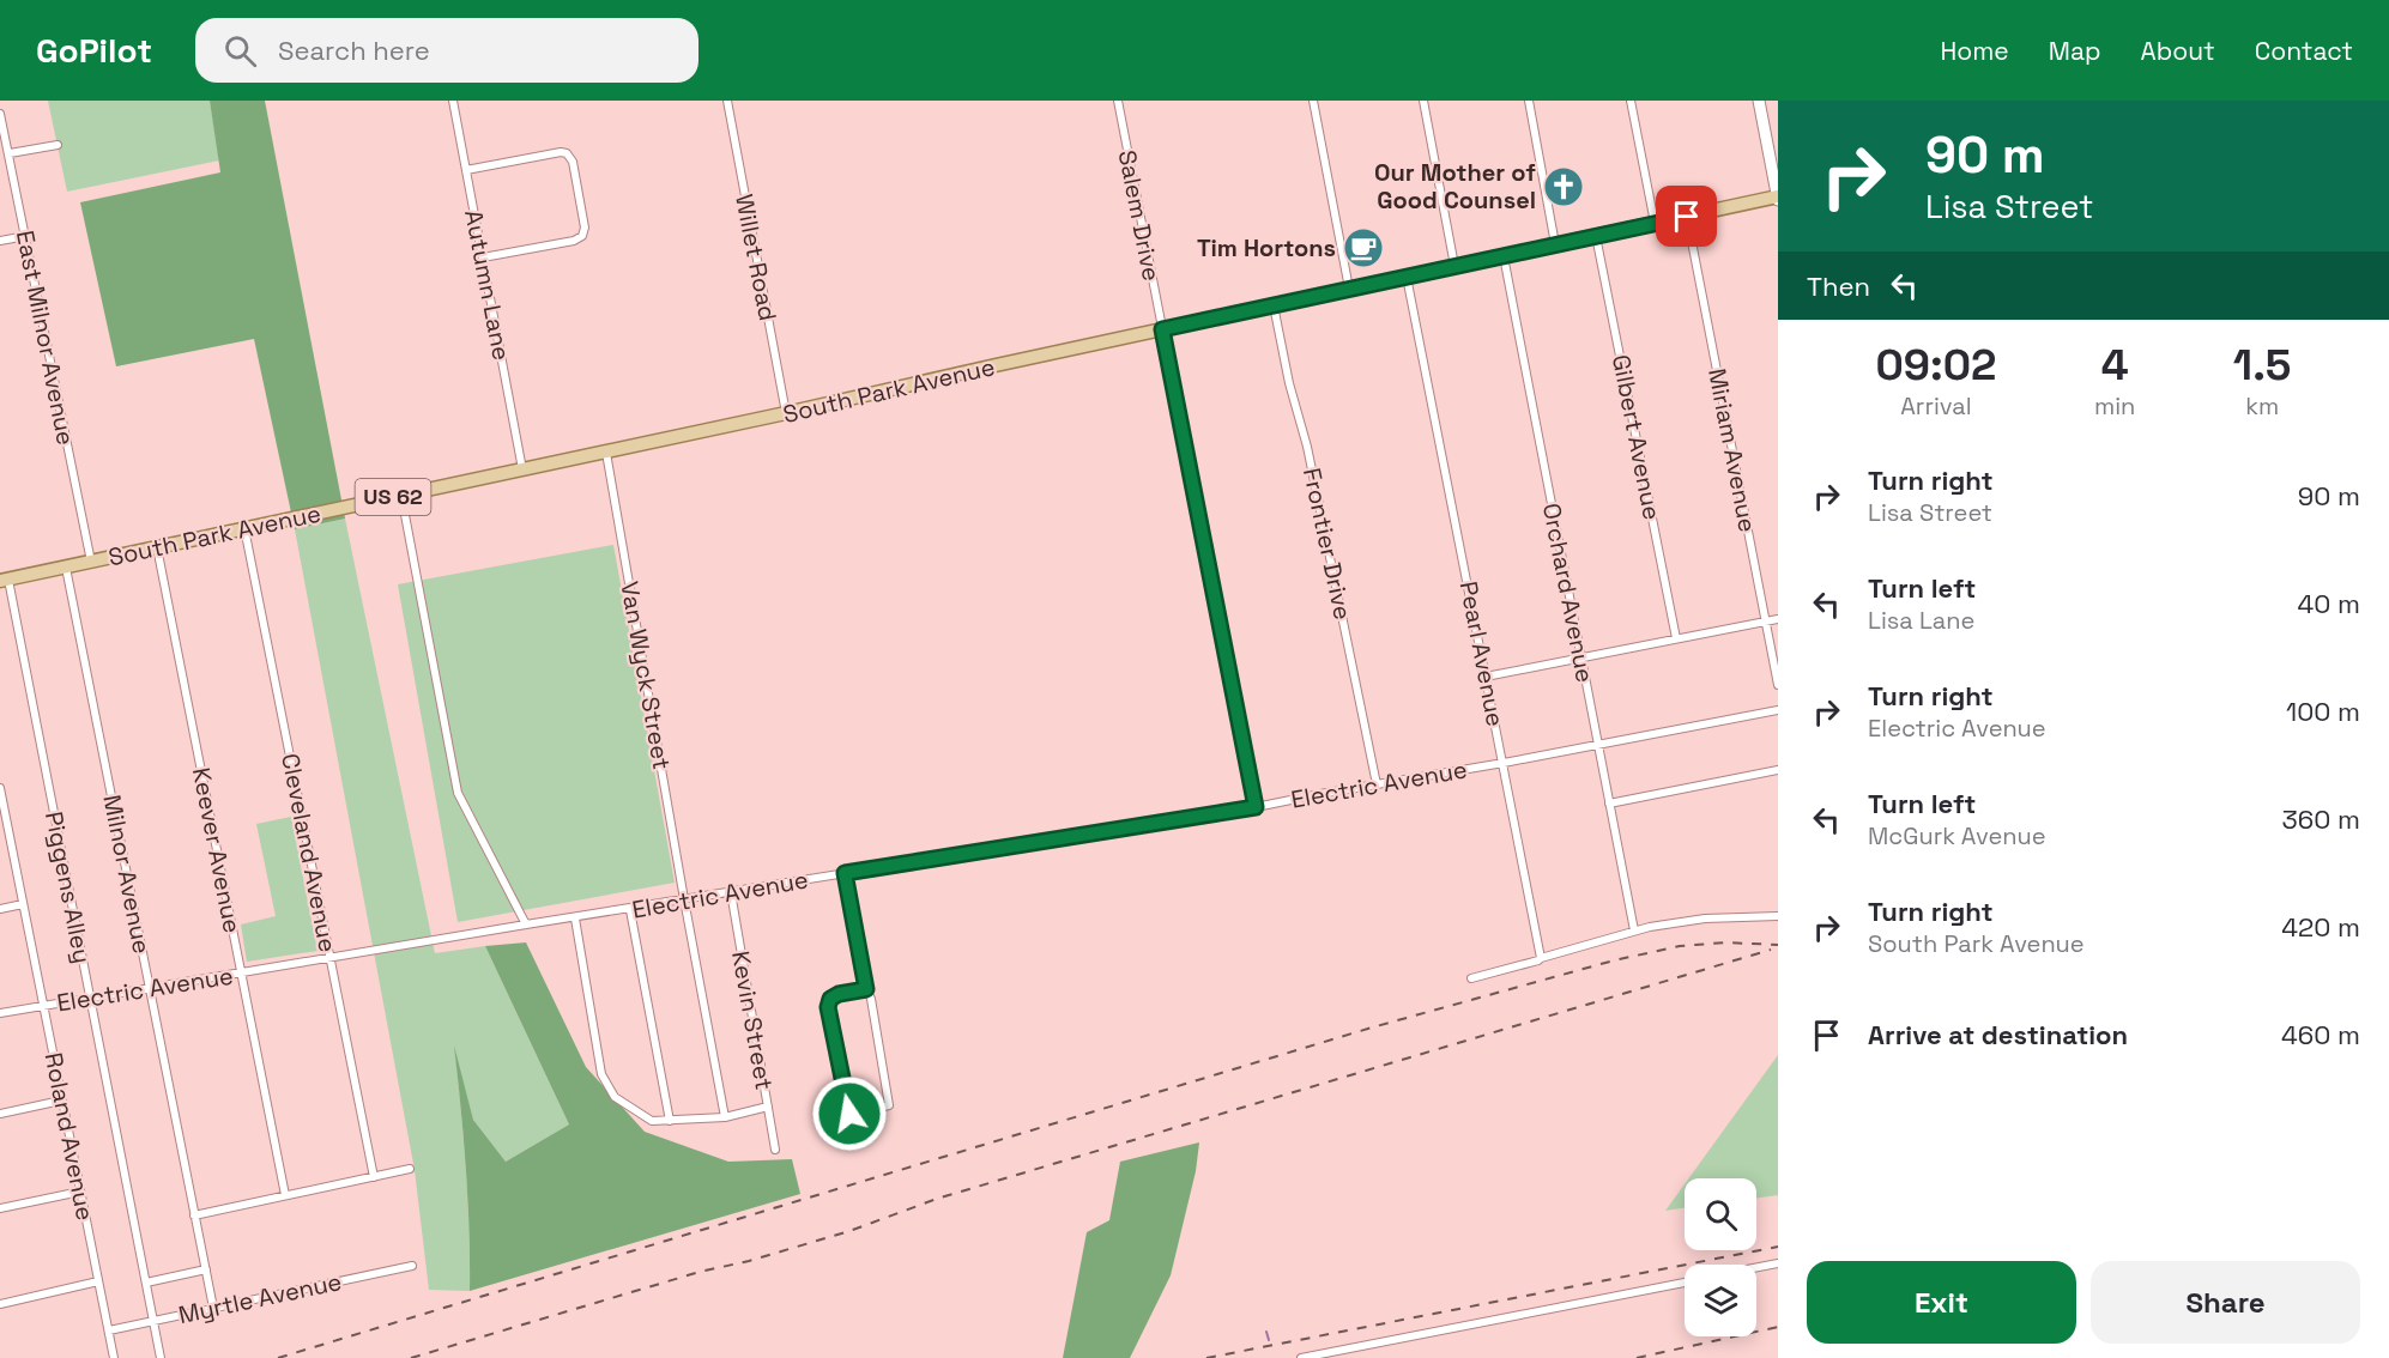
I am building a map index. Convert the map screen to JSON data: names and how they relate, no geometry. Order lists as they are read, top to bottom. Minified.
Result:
{"streets":{"main road":["South Park Avenue","US 62"],"street":["Salem Drive","Willet Road","Autumn Lane","East Milnor Avenue","Gilbert Avenue","Miriam Avenue","Frontier Drive","Orchard Avenue","Pearl Avenue","Van Wyck Street","Electric Avenue","Keever Avenue","Cleveland Avenue","Milnor Avenue","Piggens Alley","Kevin Street","Roland Avenue","Myrtle Avenue"]},"crossings":[["Salem Drive","South Park Avenue"],["Salem Drive","Electric Avenue"],["Willet Road","South Park Avenue"],["Autumn Lane","South Park Avenue"],["East Milnor Avenue","South Park Avenue"],["South Park Avenue","Gilbert Avenue"],["South Park Avenue","Miriam Avenue"],["South Park Avenue","Frontier Drive"],["South Park Avenue","Orchard Avenue"],["South Park Avenue","Pearl Avenue"],["South Park Avenue","Van Wyck Street"],["South Park Avenue","Keever Avenue"],["South Park Avenue","Cleveland Avenue"],["South Park Avenue","Milnor Avenue"],["South Park Avenue","Piggens Alley"],["Frontier Drive","Electric Avenue"],["Orchard Avenue","Electric Avenue"],["Pearl Avenue","Electric Avenue"],["Van Wyck Street","Electric Avenue"],["Electric Avenue","Keever Avenue"],["Electric Avenue","Cleveland Avenue"],["Electric Avenue","Milnor Avenue"],["Electric Avenue","Piggens Alley"],["Electric Avenue","Kevin Street"],["Electric Avenue","Roland Avenue"],["Milnor Avenue","Myrtle Avenue"],["Piggens Alley","Myrtle Avenue"],["Roland Avenue","Myrtle Avenue"]],"places":{"church":["Our Mother of Good Counsel"],"cafe":["Tim Hortons"]},"page":{"header":"GoPilot","search":"Search here","nav":["Home","Map","About","Contact"],"turn":["90 m","Lisa Street"],"then":"Then","eta":["09:02","Arrival","4","min","1.5","km"],"list":[{"name":"Turn right","note":"Lisa Street","value":"90 m"},{"name":"Turn left","note":"Lisa Lane","value":"40 m"},{"name":"Turn right","note":"Electric Avenue","value":"100 m"},{"name":"Turn left","note":"McGurk Avenue","value":"360 m"},{"name":"Turn right","note":"South Park Avenue","value":"420 m"},{"name":"Arrive at destination","value":"460 m"}],"buttons":["Exit","Share"]}}
